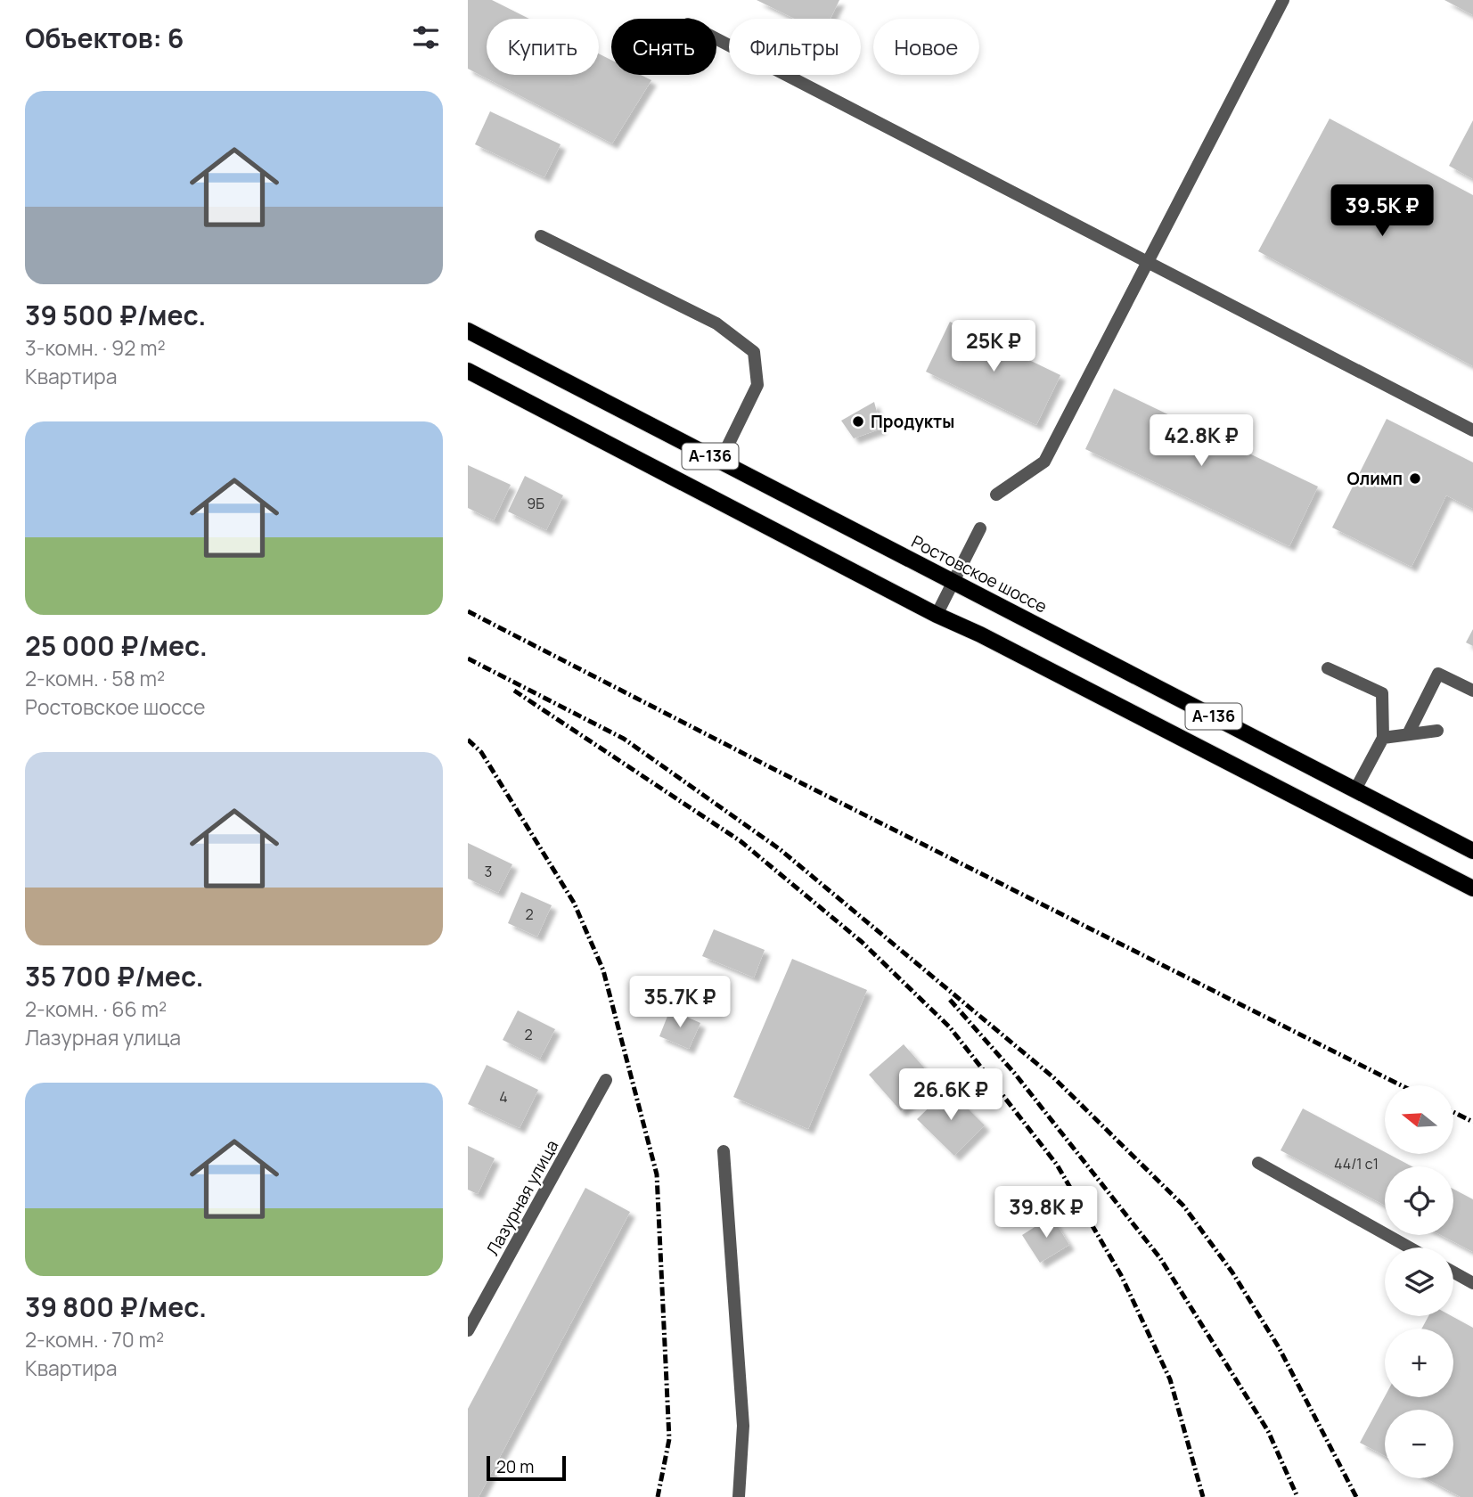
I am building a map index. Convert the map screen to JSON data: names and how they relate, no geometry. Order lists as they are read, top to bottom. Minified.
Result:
{"streets":{"main road":["А-136","Ростовское шоссе"],"street":["Лазурная улица"]},"places":["Продукты","Олимп"],"house_numbers":["9Б","3","2","2","4","44/1 с1"],"scale_bar":"20 m","north":"left","page":{"heading":"Объектов: 6","chip":["Купить","Снять","Фильтры","Новое"],"list":[{"name":"39 500 ₽/мес.","note":"3-комн. · 92 m² · Квартира"},{"name":"25 000 ₽/мес.","note":"2-комн. · 58 m² · Ростовское шоссе"},{"name":"35 700 ₽/мес.","note":"2-комн. · 66 m² · Лазурная улица"},{"name":"39 800 ₽/мес.","note":"2-комн. · 70 m² · Квартира"}],"price":["39.5K ₽","25K ₽","42.8K ₽","35.7K ₽","26.6K ₽","39.8K ₽"],"map_buttons":["+","−"],"scale":"20 m"}}
